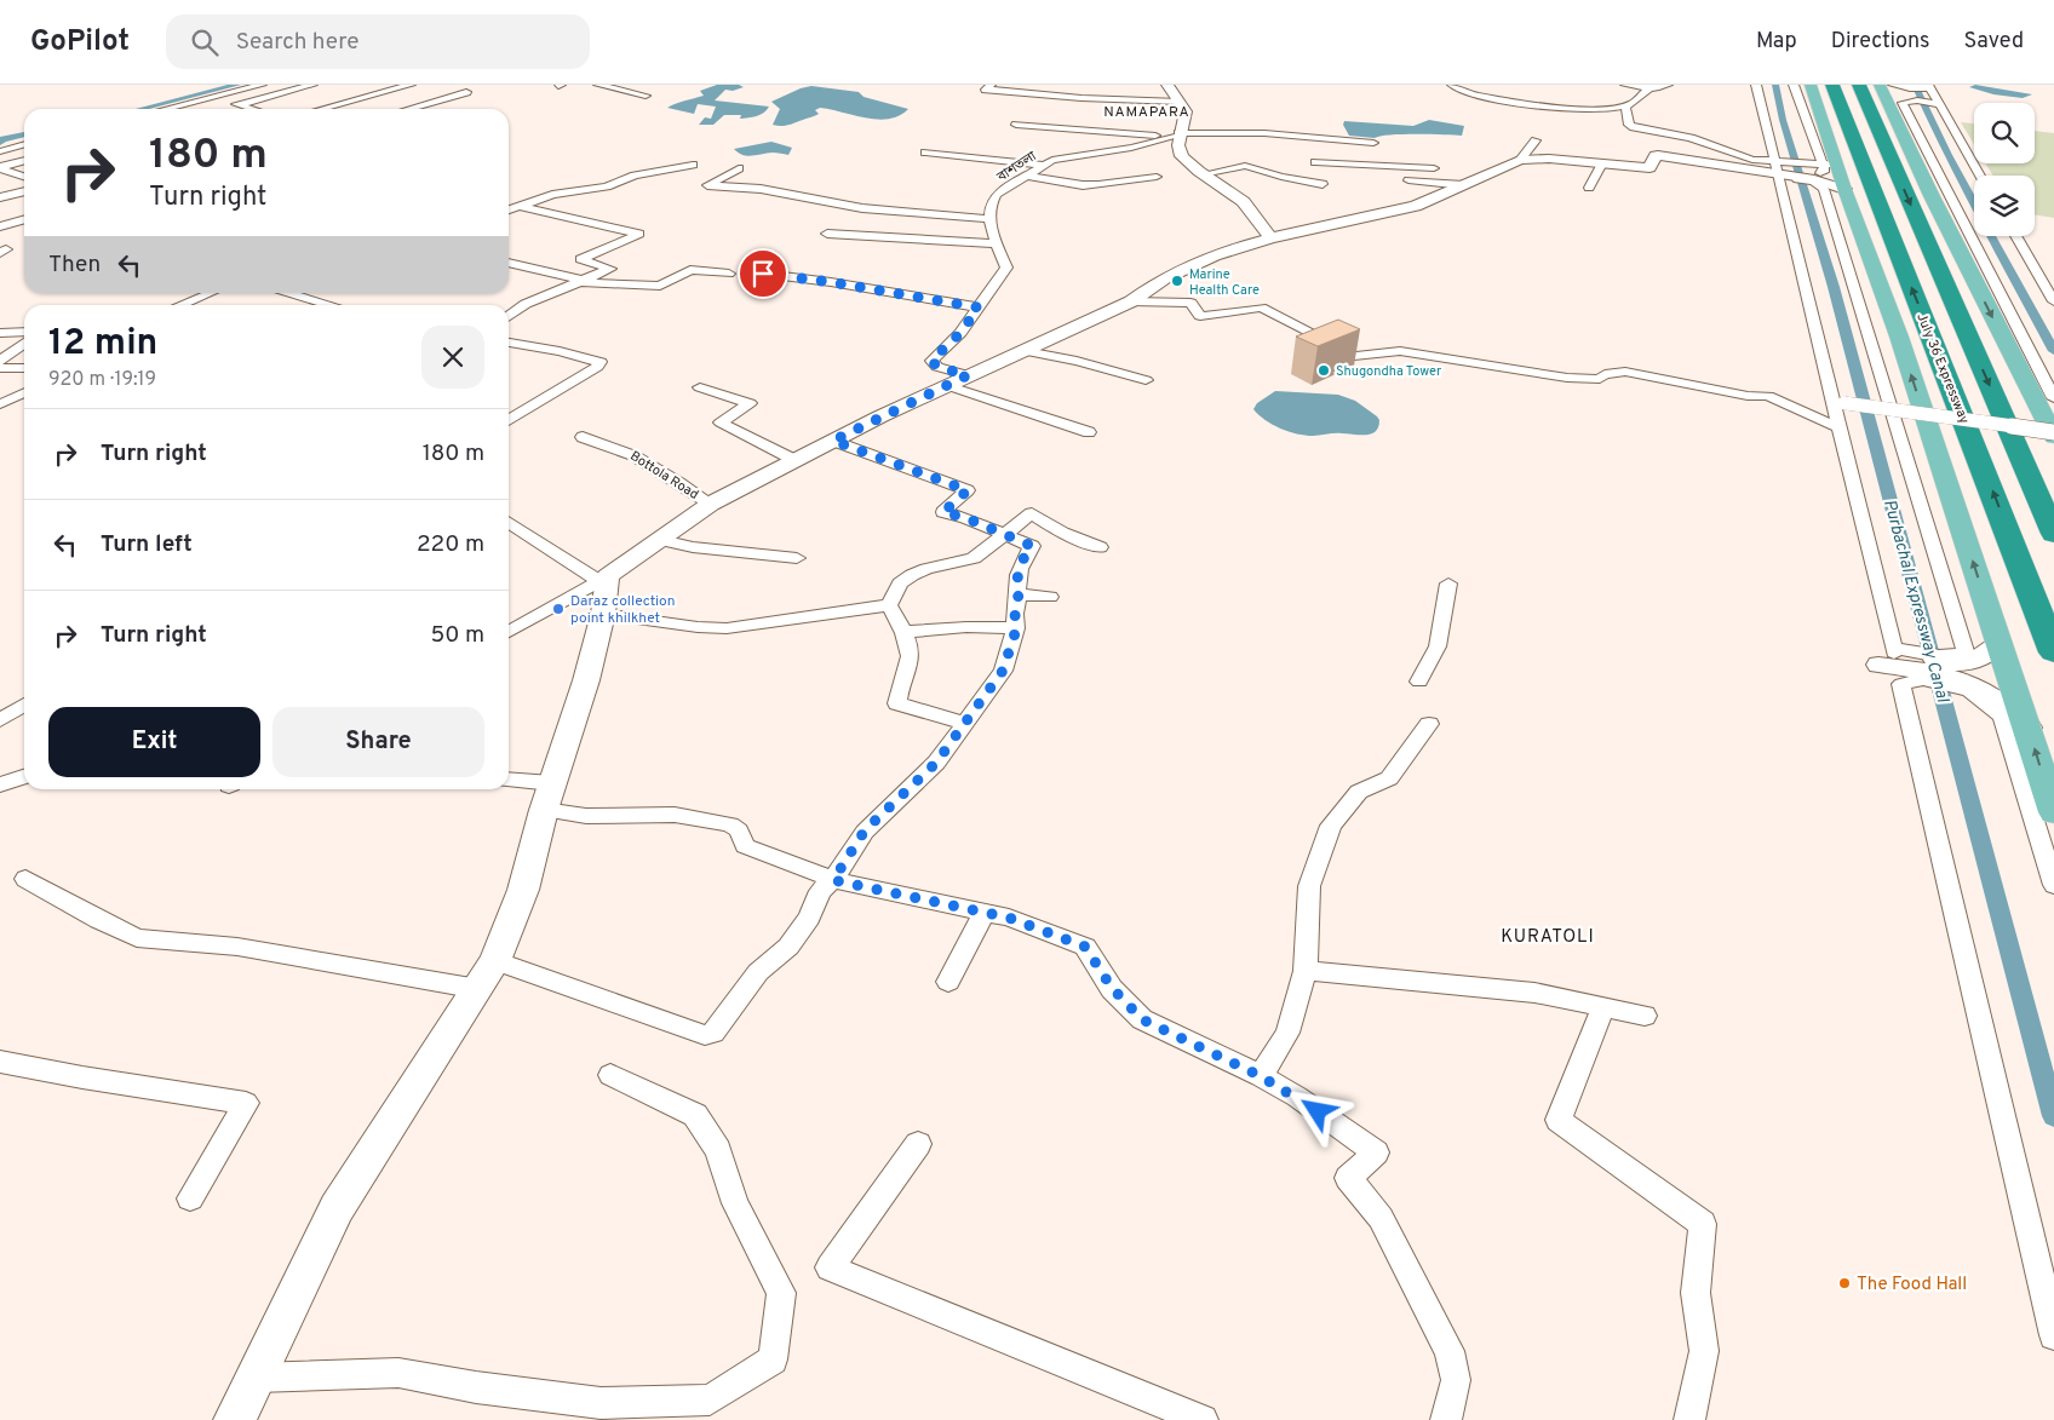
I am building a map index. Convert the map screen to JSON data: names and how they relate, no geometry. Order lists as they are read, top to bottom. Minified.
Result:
{"streets":{"highway":["July 36 Expressway"],"street":["বাশতলা","Bottola Road"]},"districts":["NAMAPARA","KURATOLI"],"water":["Purbachal Expressway Canal"],"places":["Marine Health Care","Shugondha Tower","Daraz collection point khilkhet","The Food Hall"],"page":{"header":"GoPilot","search":"Search here","nav":["Map","Directions","Saved"],"turn":["180 m","Turn right"],"then":"Then","heading":["12 min","920 m · 19:19"],"list":[{"name":"Turn right","value":"180 m"},{"name":"Turn left","value":"220 m"},{"name":"Turn right","value":"50 m"}],"buttons":["Exit","Share"]}}
